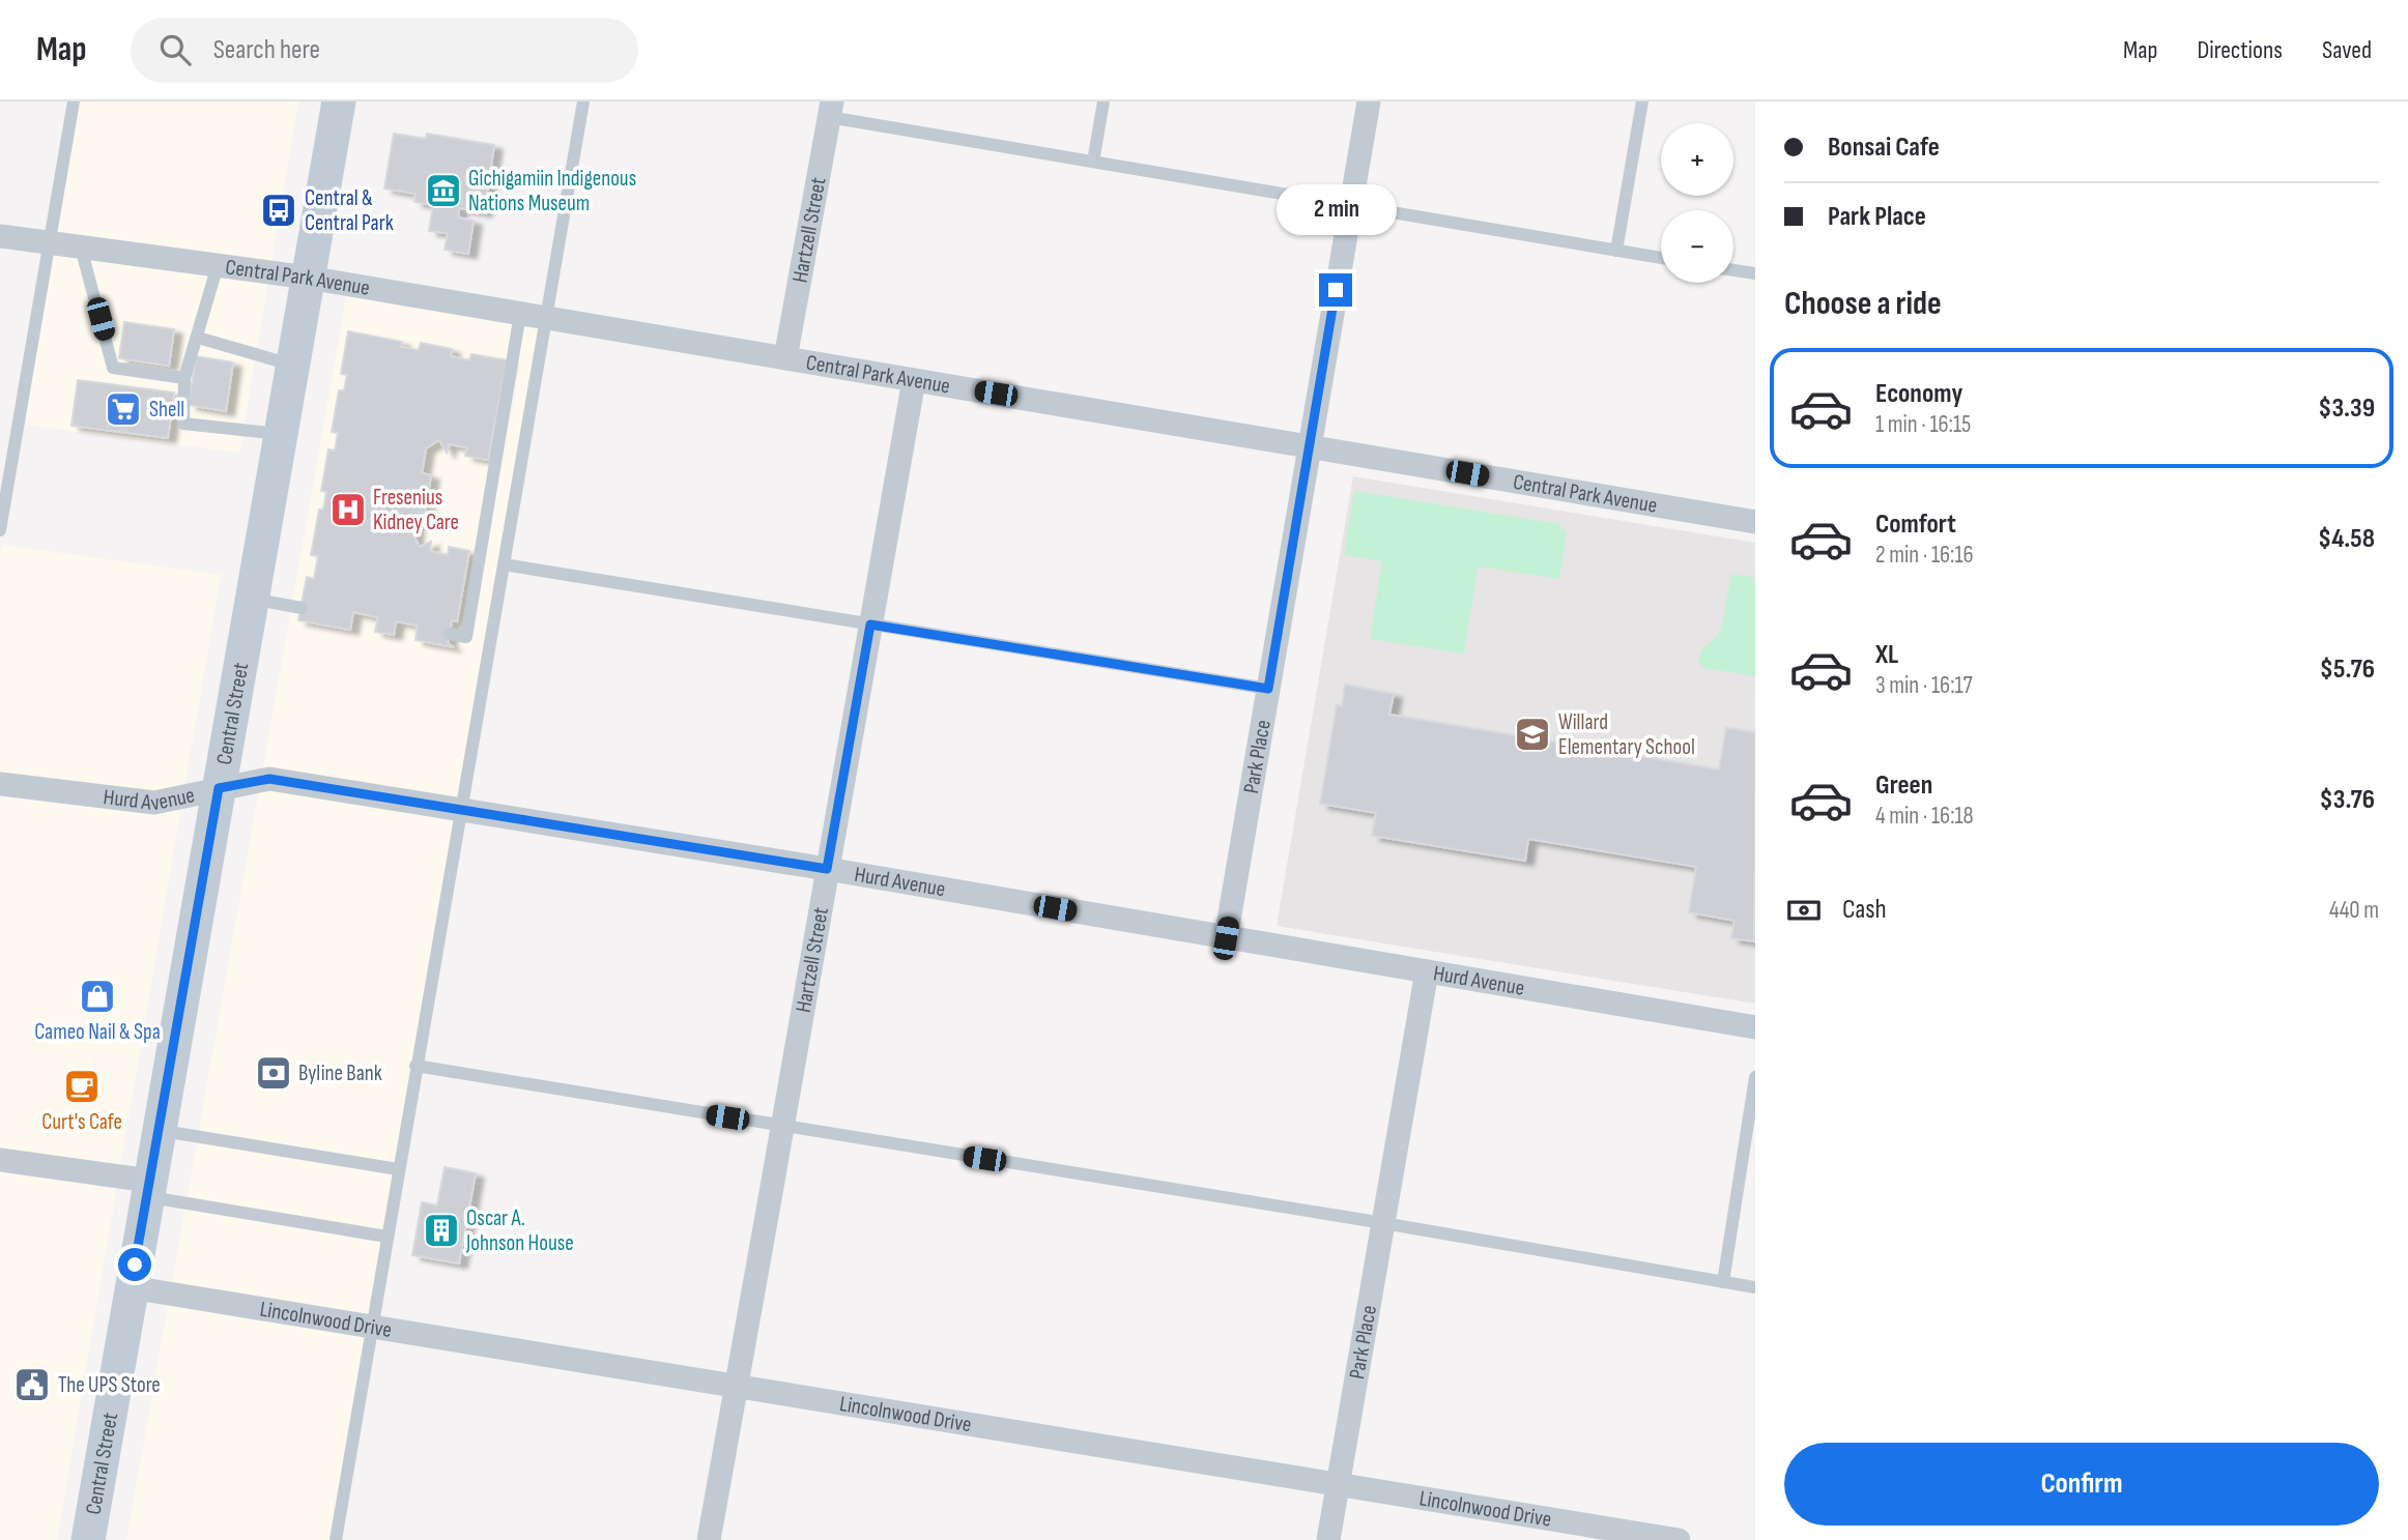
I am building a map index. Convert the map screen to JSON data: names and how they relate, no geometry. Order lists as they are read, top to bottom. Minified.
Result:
{"streets":{"main road":["Central Street"],"street":["Hartzell Street","Central Park Avenue","Park Place","Hurd Avenue","Lincolnwood Drive"]},"crossings":[["Hartzell Street","Central Park Avenue"],["Hartzell Street","Hurd Avenue"],["Hartzell Street","Lincolnwood Drive"],["Central Park Avenue","Central Street"],["Central Park Avenue","Park Place"],["Central Street","Hurd Avenue"],["Central Street","Lincolnwood Drive"],["Park Place","Hurd Avenue"],["Park Place","Lincolnwood Drive"]],"places":{"museum":["Gichigamiin Indigenous Nations Museum"],"bus stop":["Central & Central Park"],"supermarket":["Shell"],"hospital":["Fresenius Kidney Care"],"school or university":["Willard Elementary School"],"shop":["Cameo Nail & Spa"],"bank":["Byline Bank"],"cafe":["Curt's Cafe"],"building":["Oscar A. Johnson House"],"public building":["The UPS Store"]},"page":{"header":"Map","search":"Search here","nav":["Map","Directions","Saved"],"banner":["Bonsai Cafe","Park Place"],"map_buttons":["+","−"],"bubble":"2 min","heading":"Choose a ride","list":[{"name":"Economy","note":"1 min · 16:15","value":"$3.39"},{"name":"Comfort","note":"2 min · 16:16","value":"$4.58"},{"name":"XL","note":"3 min · 16:17","value":"$5.76"},{"name":"Green","note":"4 min · 16:18","value":"$3.76"}],"pay":["Cash","440 m"],"buttons":"Confirm"}}
